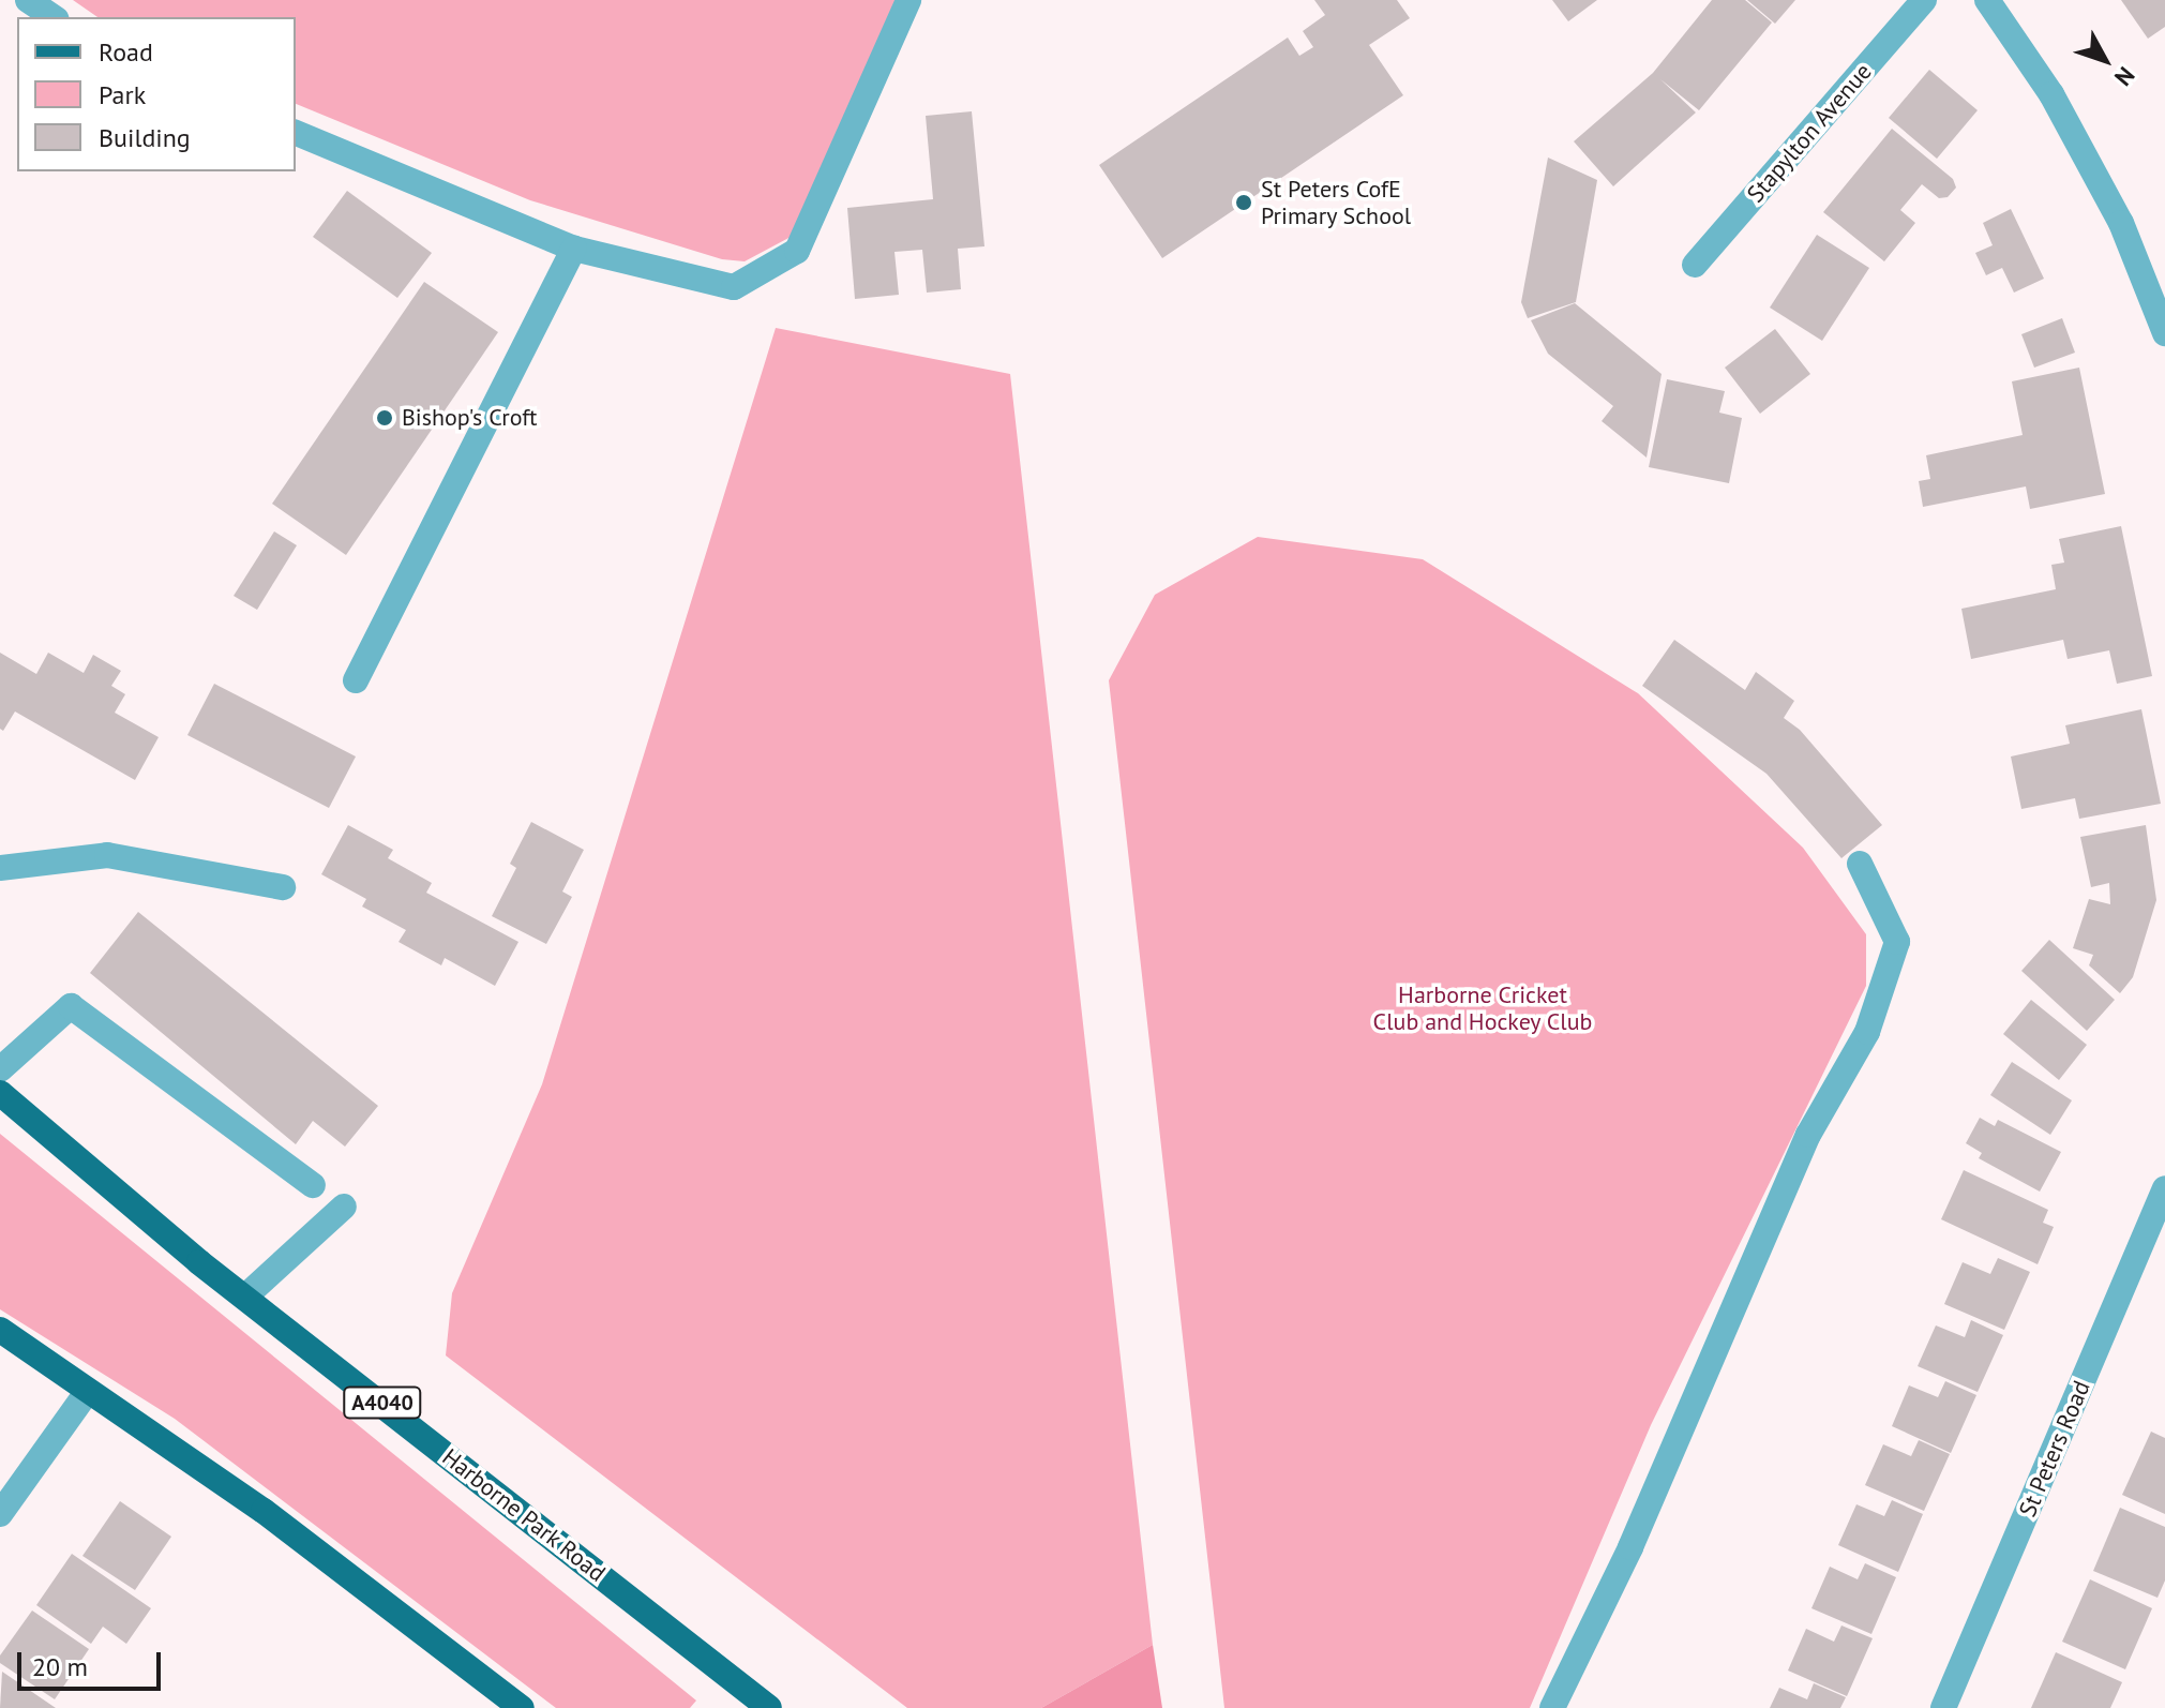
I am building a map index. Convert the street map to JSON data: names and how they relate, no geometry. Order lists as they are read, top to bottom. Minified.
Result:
{"streets":{"main road":["A4040","Harborne Park Road"],"street":["Stapylton Avenue","St Peters Road"]},"parks":["Harborne Cricket Club and Hockey Club"],"places":["St Peters CofE Primary School","Bishop's Croft"],"legend":["Road","Park","Building"],"scale_bar":"20 m","north":"bottom right"}
